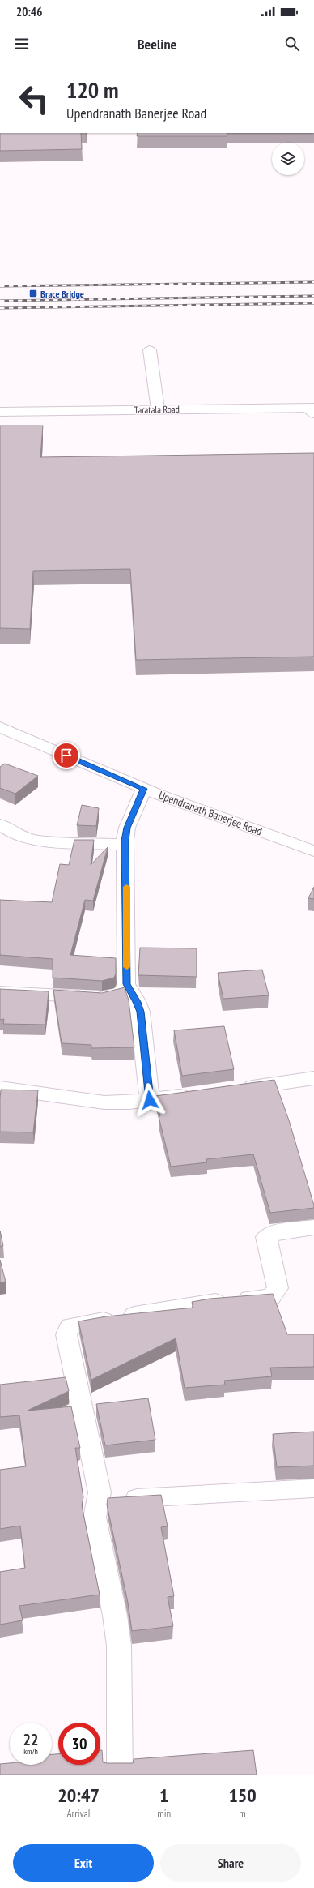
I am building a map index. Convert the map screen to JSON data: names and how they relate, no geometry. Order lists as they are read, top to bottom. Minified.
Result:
{"streets":{"street":["Taratala Road","Upendranath Banerjee Road"]},"places":{"transit":["Brace Bridge"]},"page":{"status":"20:46","header":"Beeline","turn":["120 m","Upendranath Banerjee Road"],"speed":"22 km/h","limit":"30","eta":["20:47","Arrival","1","min","150","m"],"buttons":["Exit","Share"]}}
